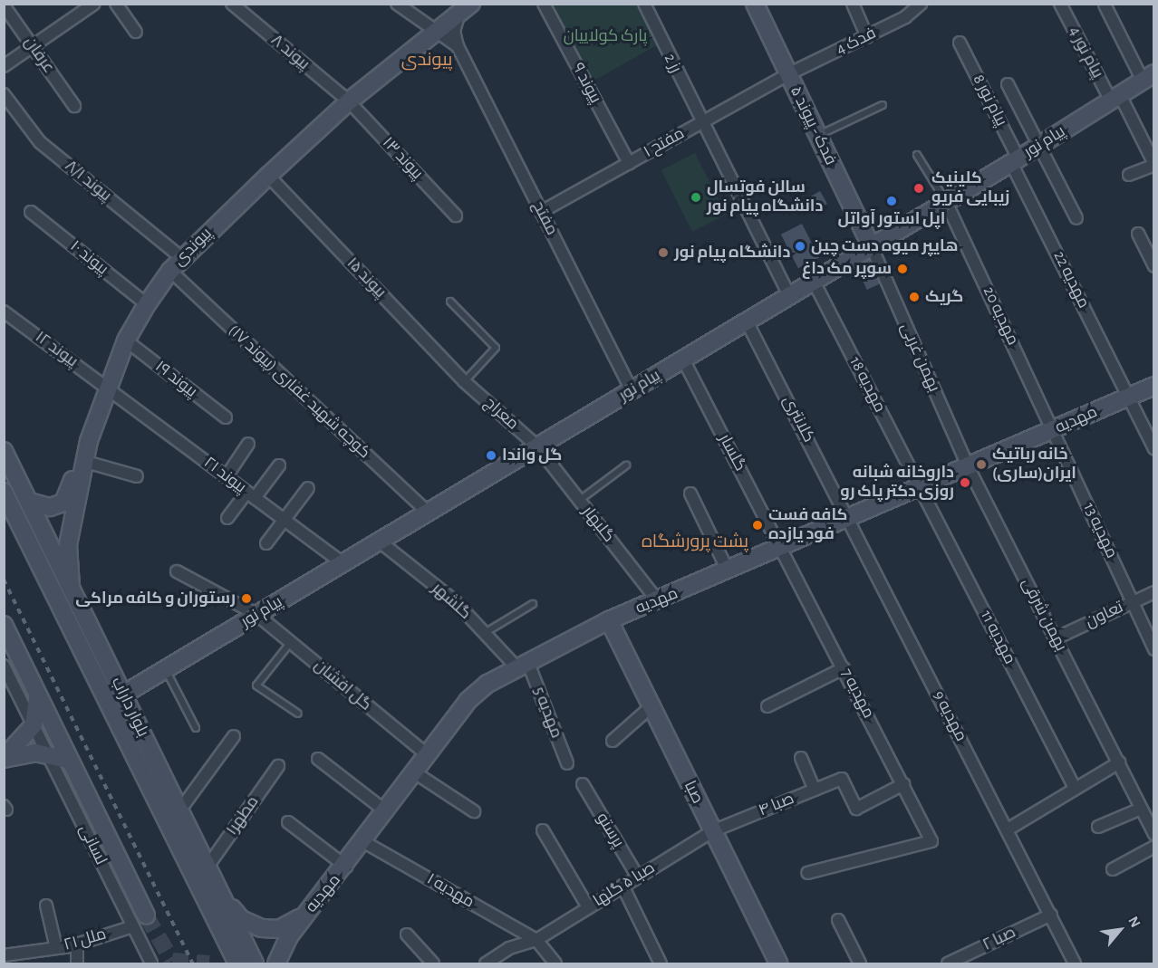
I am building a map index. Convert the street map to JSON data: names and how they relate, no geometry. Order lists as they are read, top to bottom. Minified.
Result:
{"streets":{"main road":["فدک - پیوند ۵","پیام نور","پیوندی","مهدیه","بلوار داراب","صبا"],"street":["فدک 4","پیوند ۸","پیام نور 4","عرفان","رز 2","پیوند ۹","پیام نور 8","مفتح ۱","پیوند ۱۳","پیوند ۸/۱","مفتح","پیوند ۱۰","پیوند ۱۵","مهدیه 22","مهدیه 20","پیوند ۱۲","بهمن غربی","پیوند ۱۹","مهدیه 18","کوچه شهید غفاری (پیوند ۱۷)","معراج","کلانتری","گلسار","پیوند ۲۱","گلبهار","مهدیه 13","گلشهر","بهمن شرقی","تعاون","مهدیه 11","گل افشان","مهدیه 7","مهدیه 5","مهدیه 9","صبا ۴","مطهر۱","پرستو","لسانی","صبا ۵ گلها","مهدیه ۱","صبا ۲","ملل ۲۱"]},"crossings":[["فدک 4","فدک - پیوند ۵"],["فدک 4","مفتح ۱"],["پیوند ۸","پیوند ۱۳"],["پیوند ۸","پیوندی"],["پیام نور 4","پیام نور"],["رز 2","پیام نور"],["رز 2","مفتح ۱"],["پیوند ۹","مفتح ۱"],["پیام نور 8","پیام نور"],["پیام نور 8","مهدیه 22"],["فدک - پیوند ۵","پیام نور"],["فدک - پیوند ۵","مفتح ۱"],["فدک - پیوند ۵","بهمن غربی"],["پیام نور","مفتح"],["پیام نور","مهدیه 22"],["پیام نور","مهدیه 20"],["پیام نور","بهمن غربی"],["پیام نور","مهدیه 18"],["پیام نور","کوچه شهید غفاری (پیوند ۱۷)"],["پیام نور","معراج"],["پیام نور","کلانتری"],["پیام نور","گلسار"],["پیام نور","پیوند ۲۱"],["پیام نور","گلبهار"],["پیام نور","گلشهر"],["پیام نور","گل افشان"],["پیام نور","بلوار داراب"],["مفتح ۱","مفتح"],["پیوند ۱۳","پیوندی"],["پیوند ۸/۱","پیوندی"],["پیوندی","پیوند ۱۰"],["پیوندی","پیوند ۱۵"],["پیوندی","پیوند ۱۲"],["پیوندی","پیوند ۱۹"],["پیوندی","کوچه شهید غفاری (پیوند ۱۷)"],["پیوندی","پیوند ۲۱"],["پیوندی","بلوار داراب"],["پیوند ۱۵","معراج"],["مهدیه 22","مهدیه"],["مهدیه 20","مهدیه"],["مهدیه 20","مهدیه 13"],["پیوند ۱۲","پیوند ۲۱"],["بهمن غربی","مهدیه"],["بهمن غربی","بهمن شرقی"],["مهدیه 18","مهدیه"],["مهدیه 18","مهدیه 11"],["معراج","گلبهار"],["کلانتری","مهدیه"],["کلانتری","مهدیه 9"],["مهدیه","گلسار"],["مهدیه","گلبهار"],["مهدیه","مهدیه 13"],["مهدیه","گلشهر"],["مهدیه","بهمن شرقی"],["مهدیه","مهدیه 11"],["مهدیه","گل افشان"],["مهدیه","مهدیه 7"],["مهدیه","مهدیه 5"],["مهدیه","مهدیه 9"],["مهدیه","صبا"],["مهدیه","مهدیه ۱"],["گلسار","مهدیه 7"],["مهدیه 13","تعاون"],["گلشهر","مهدیه 5"],["بهمن شرقی","تعاون"],["مهدیه 7","صبا ۴"],["بلوار داراب","مطهر۱"],["مهدیه 9","صبا ۲"],["صبا","صبا ۴"],["صبا","صبا ۵ گلها"],["صبا ۴","صبا ۵ گلها"],["پرستو","صبا ۵ گلها"],["لسانی","ملل ۲۱"],["صبا ۵ گلها","مهدیه ۱"]],"districts":["پیوندی","پشت پرورشگاه"],"parks":["پارک کولاییان"],"places":["کلینیک زیبایی فریو","سالن فوتسال دانشگاه پیام نور","اپل استور آواتل","هایپر میوه دست چین","دانشگاه پیام نور","سوپر مک داغ","گریک","گل واندا","خانه رباتیک ایران(ساری)","داروخانه شبانه روزی دکتر پاک رو","کافه فست فود یازده","رستوران و کافه مراکی"],"north":"top right"}
